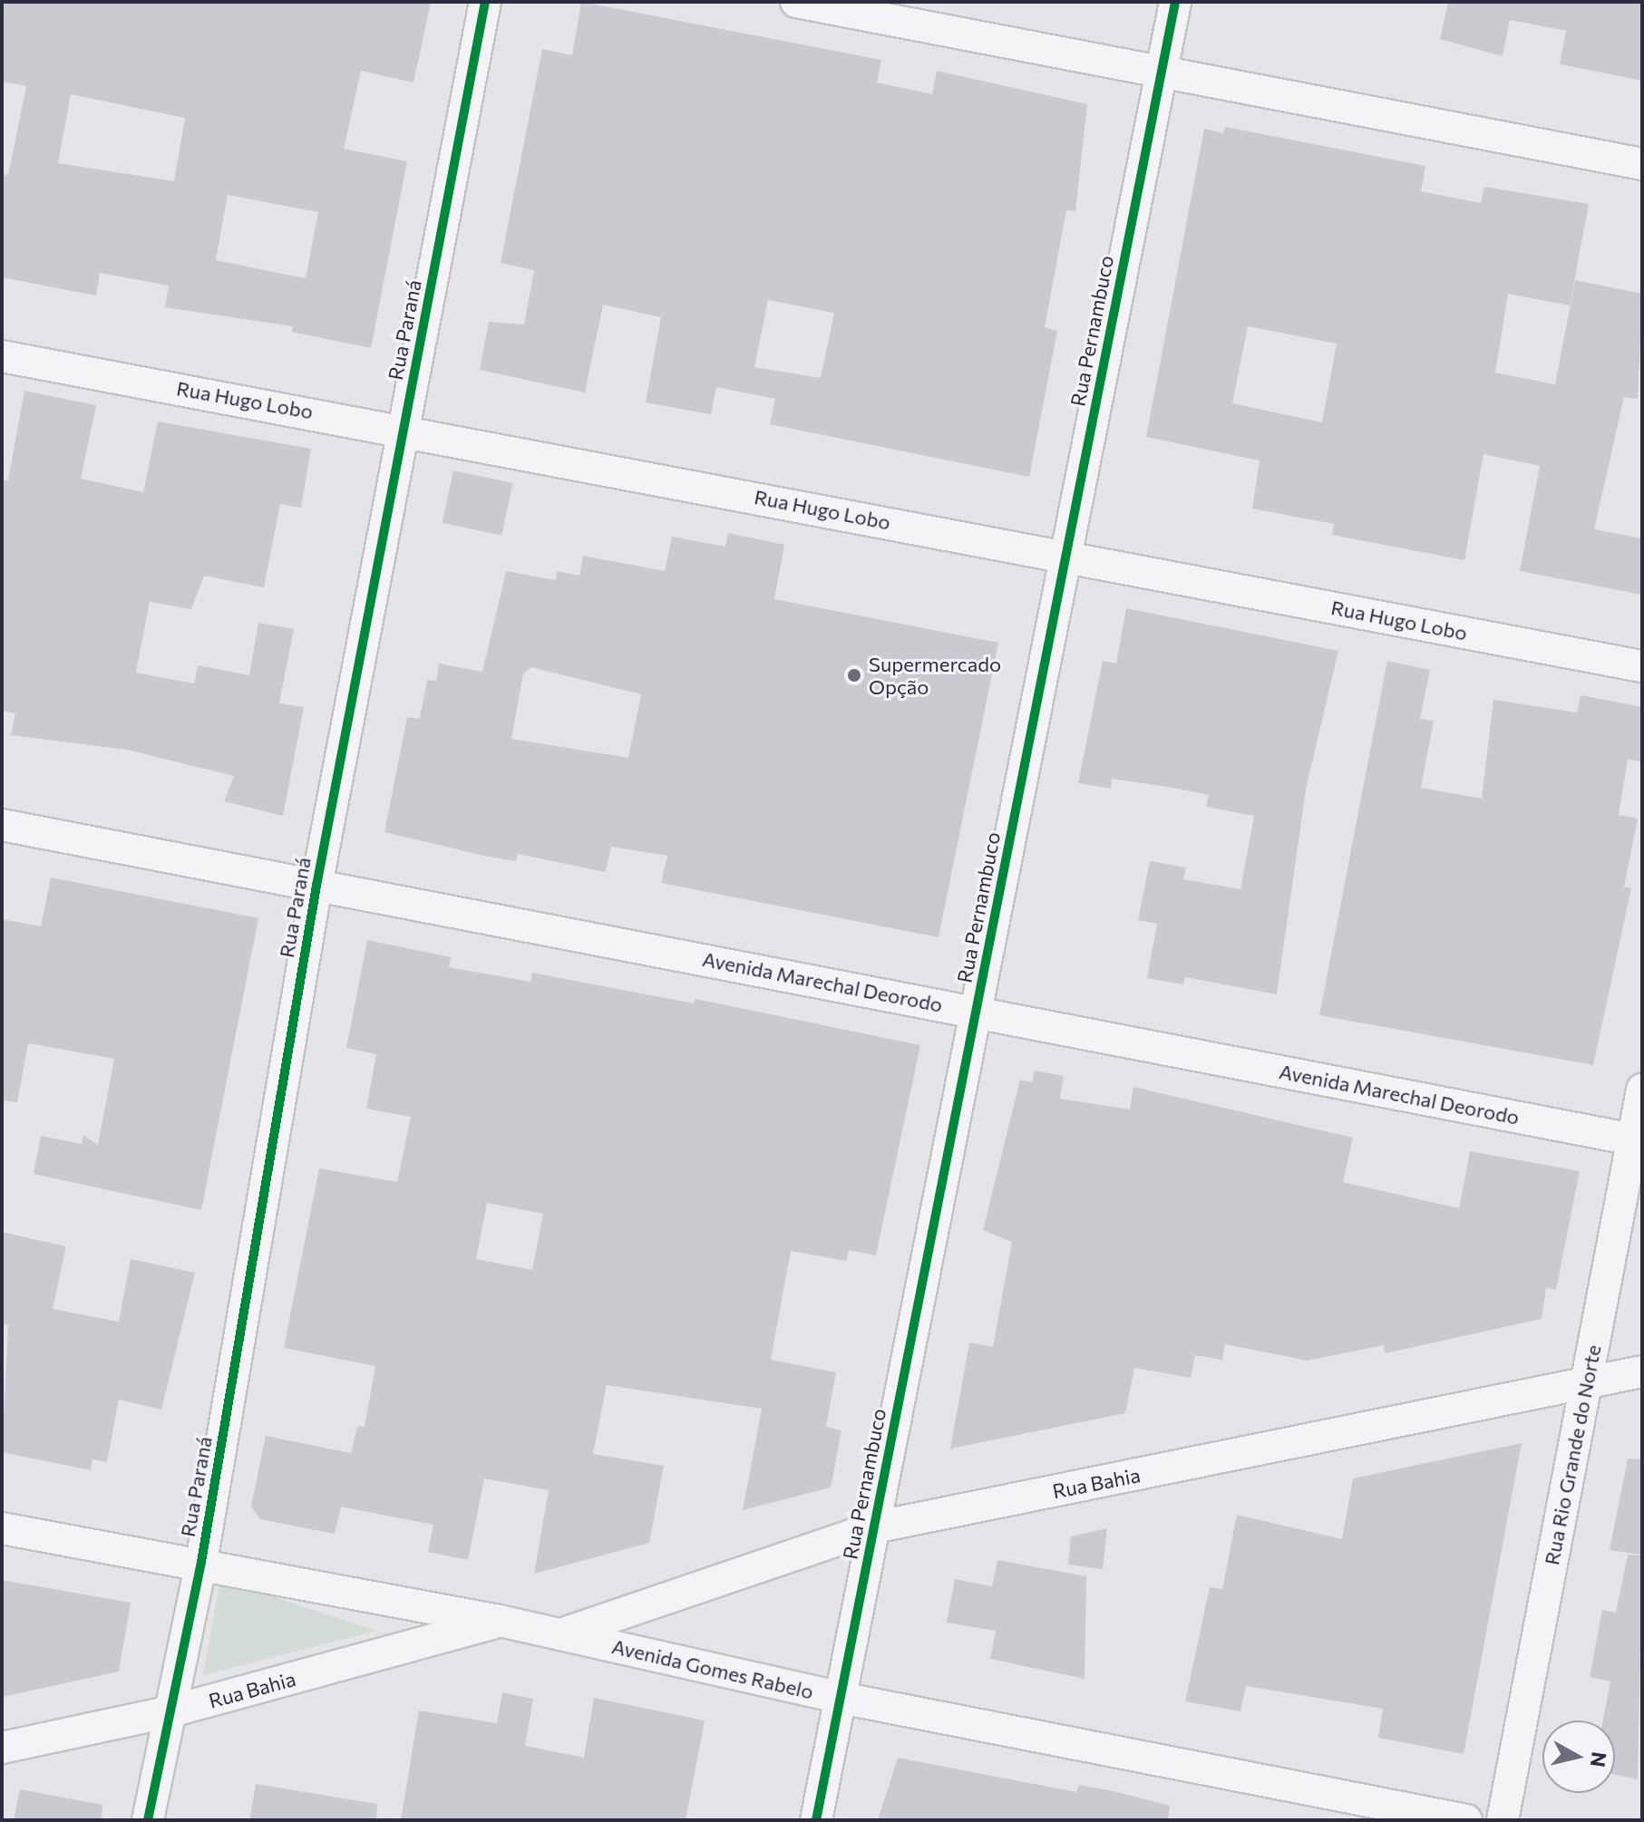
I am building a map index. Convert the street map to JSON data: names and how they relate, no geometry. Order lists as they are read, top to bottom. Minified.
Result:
{"streets":{"street":["Rua Paraná","Rua Pernambuco","Rua Hugo Lobo","Avenida Marechal Deorodo","Rua Rio Grande do Norte","Rua Bahia","Avenida Gomes Rabelo"]},"crossings":[["Rua Paraná","Rua Hugo Lobo"],["Rua Paraná","Avenida Marechal Deorodo"],["Rua Paraná","Rua Bahia"],["Rua Paraná","Avenida Gomes Rabelo"],["Rua Pernambuco","Rua Hugo Lobo"],["Rua Pernambuco","Avenida Marechal Deorodo"],["Rua Pernambuco","Rua Bahia"],["Rua Pernambuco","Avenida Gomes Rabelo"],["Avenida Marechal Deorodo","Rua Rio Grande do Norte"],["Rua Rio Grande do Norte","Rua Bahia"],["Rua Bahia","Avenida Gomes Rabelo"]],"places":["Supermercado Opção"],"north":"right"}
